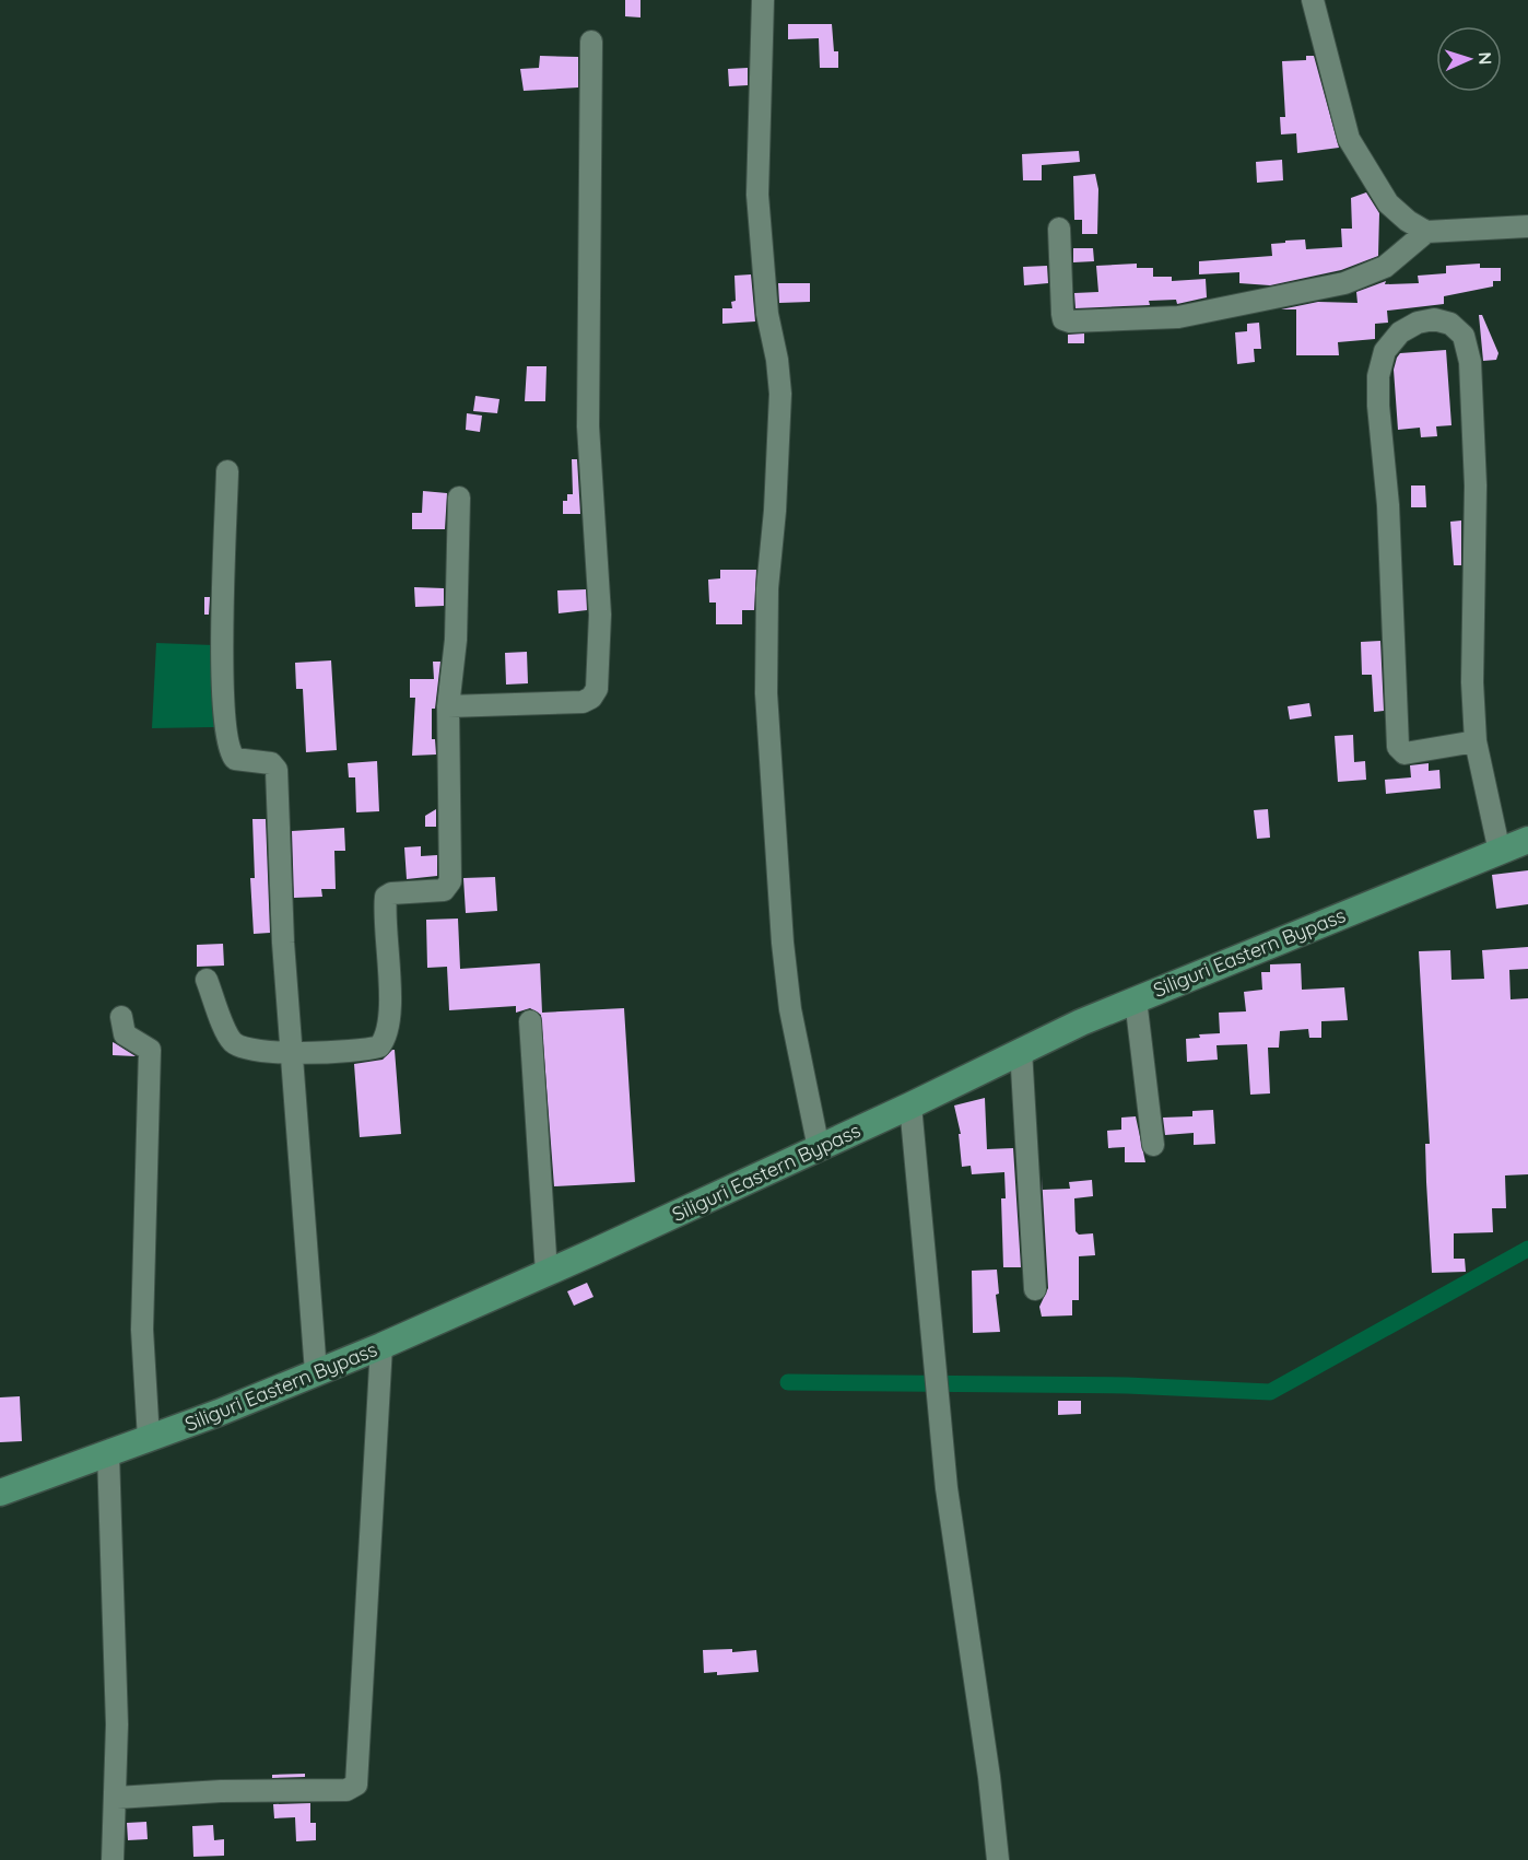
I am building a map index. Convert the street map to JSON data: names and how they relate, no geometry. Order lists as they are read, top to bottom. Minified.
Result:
{"streets":{"main road":["Siliguri Eastern Bypass"]},"north":"right"}
